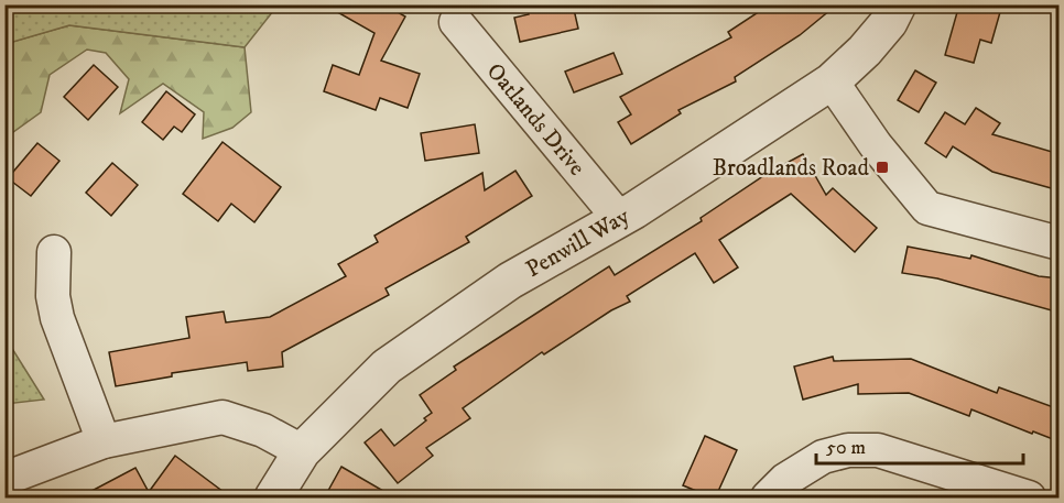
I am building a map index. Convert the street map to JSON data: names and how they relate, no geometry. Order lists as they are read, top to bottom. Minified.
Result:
{"streets":{"street":["Oatlands Drive","Penwill Way"]},"crossings":[["Oatlands Drive","Penwill Way"]],"places":{"transit":["Broadlands Road"]},"scale_bar":"50 m"}
